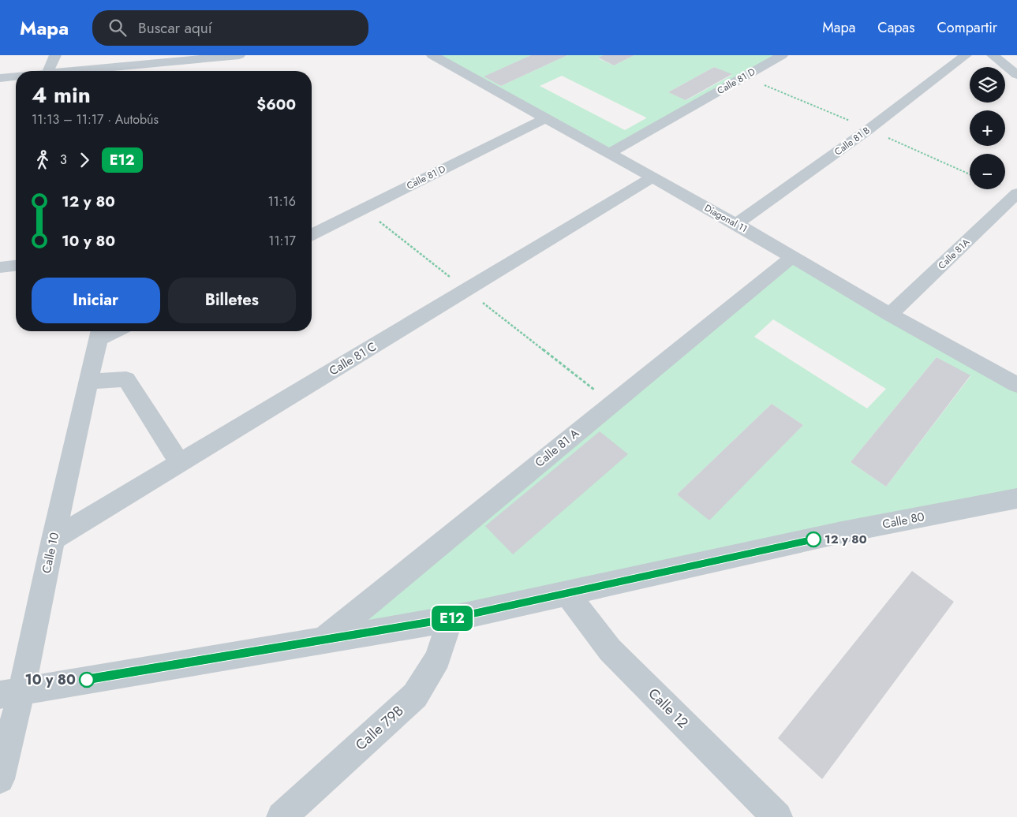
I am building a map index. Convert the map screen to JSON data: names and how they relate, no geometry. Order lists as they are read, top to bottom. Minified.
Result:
{"streets":{"street":["Calle 81 D","Calle 81 B","Diagonal 11","Calle 81A","Calle 81 C","Calle 81 A","Calle 80","Calle 10","Calle 12","Calle 79B"]},"crossings":[["Calle 81 D","Diagonal 11"],["Calle 81 B","Diagonal 11"],["Diagonal 11","Calle 81A"],["Diagonal 11","Calle 81 C"],["Diagonal 11","Calle 81 A"],["Calle 81 C","Calle 10"],["Calle 81 A","Calle 80"],["Calle 80","Calle 10"],["Calle 80","Calle 12"],["Calle 80","Calle 79B"]],"places":["12 y 80","10 y 80"],"lines":["bus line E12"],"page":{"header":"Mapa","search":"Buscar aquí","nav":["Mapa","Capas","Compartir"],"on_map":"E12","map_buttons":["+","−"],"heading":["4 min","11:13 – 11:17 · Autobús","$600"],"legs":["3","E12"],"list":[{"name":"12 y 80","value":"11:16"},{"name":"10 y 80","value":"11:17"}],"buttons":["Iniciar","Billetes"]}}
